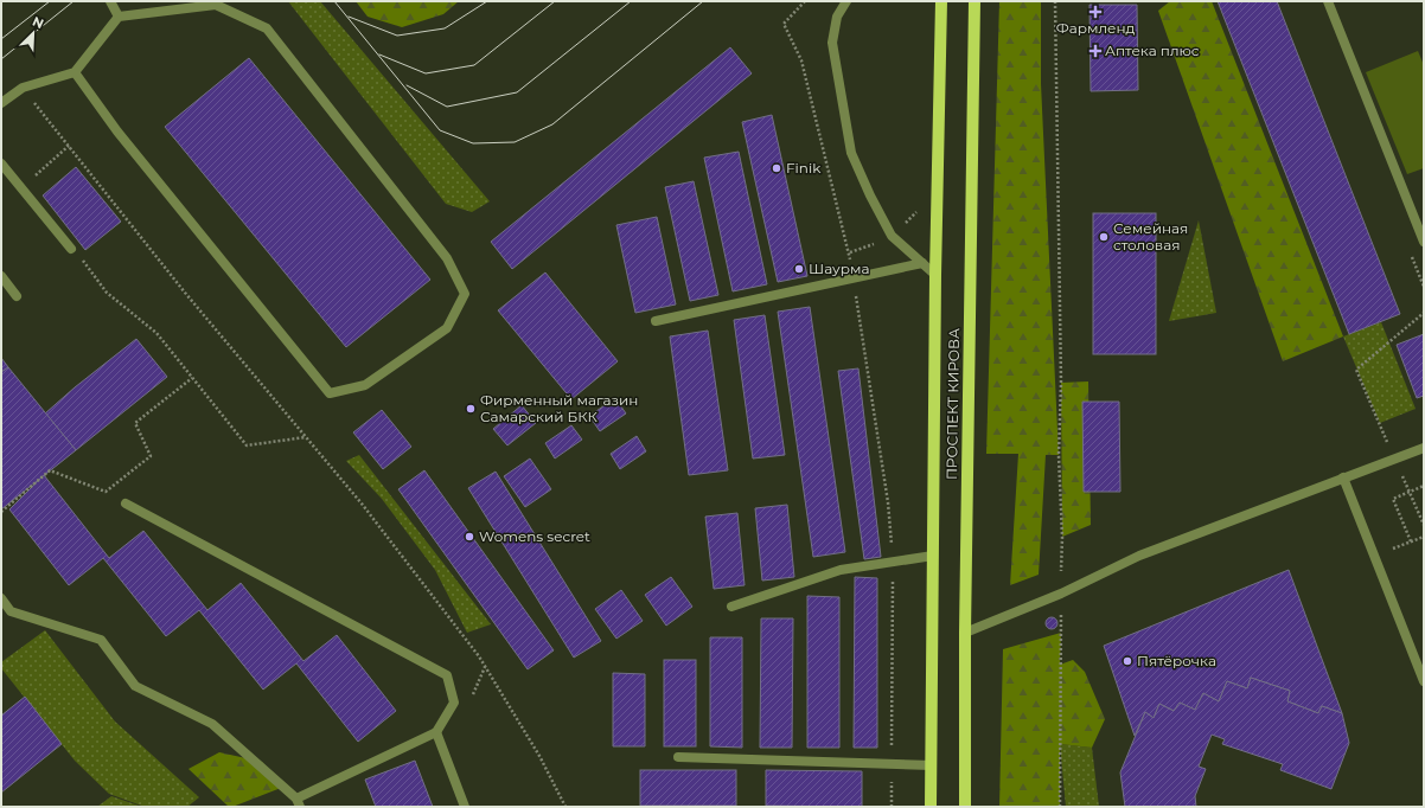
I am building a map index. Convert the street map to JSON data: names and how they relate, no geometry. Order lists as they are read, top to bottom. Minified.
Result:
{"streets":{"main road":["ПРОСПЕКТ КИРОВА"]},"places":{"health":["Фармленд","Аптека плюс"],"other":["Finik","Семейная столовая","Шаурма","Фирменный магазин Самарский БКК","Womens secret","Пятёрочка"]},"north":"top right"}
